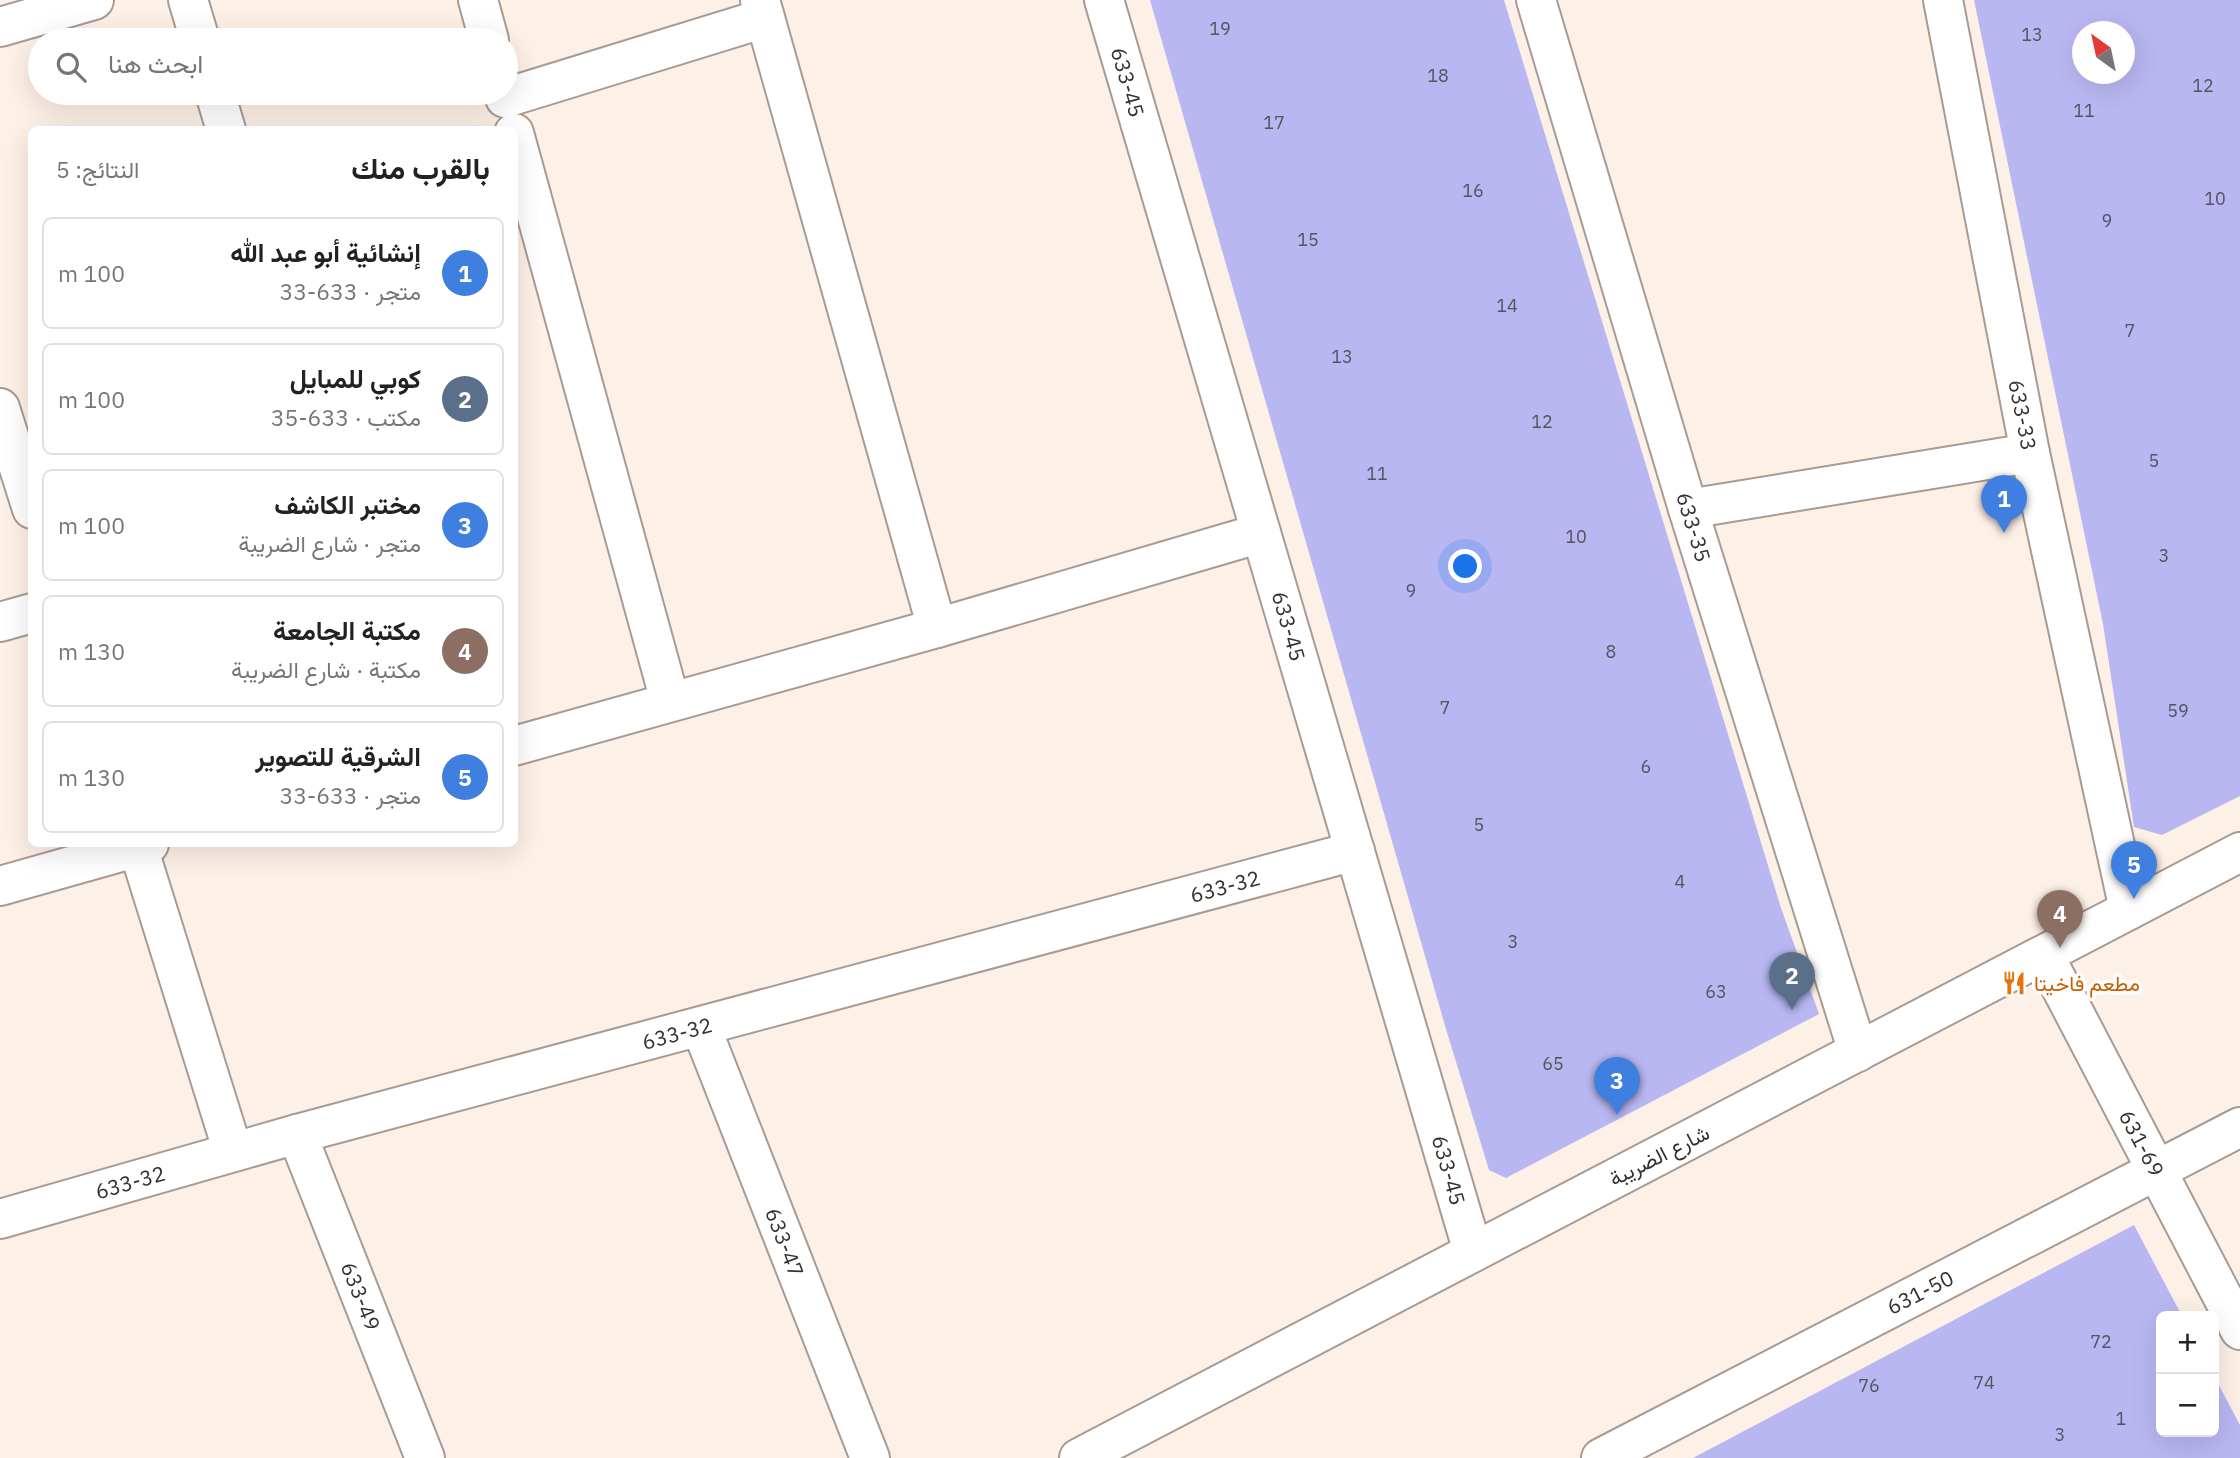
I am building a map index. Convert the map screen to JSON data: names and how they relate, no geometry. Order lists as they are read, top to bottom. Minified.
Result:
{"streets":{"street":["633-45","633-33","633-35","633-32","631-69","شارع الضريبة","633-47","631-50","633-49"]},"crossings":[["633-45","633-32"],["633-45","شارع الضريبة"],["633-33","شارع الضريبة"],["633-35","شارع الضريبة"],["633-32","633-47"],["633-32","633-49"],["631-69","شارع الضريبة"],["631-69","631-50"]],"places":{"restaurant":["مطعم فاخيتا"]},"house_numbers":["19","13","18","12","11","17","16","10","9","15","14","7","13","12","5","11","10","3","9","8","7","59","6","5","4","3","63","65","72","74","76","1","3"],"north":"top left","page":{"search":"ابحث هنا","heading":["بالقرب منك","النتائج: 5"],"list":[{"mark":"1","name":"إنشائية أبو عبد الله","note":"متجر · 633-33","value":"100 m"},{"mark":"2","name":"كوبي للمبايل","note":"مكتب · 633-35","value":"100 m"},{"mark":"3","name":"مختبر الكاشف","note":"متجر · شارع الضريبة","value":"100 m"},{"mark":"4","name":"مكتبة الجامعة","note":"مكتبة · شارع الضريبة","value":"130 m"},{"mark":"5","name":"الشرقية للتصوير","note":"متجر · 633-33","value":"130 m"}],"pins":["1","5","4","2","3"],"map_buttons":["+","−"]}}
